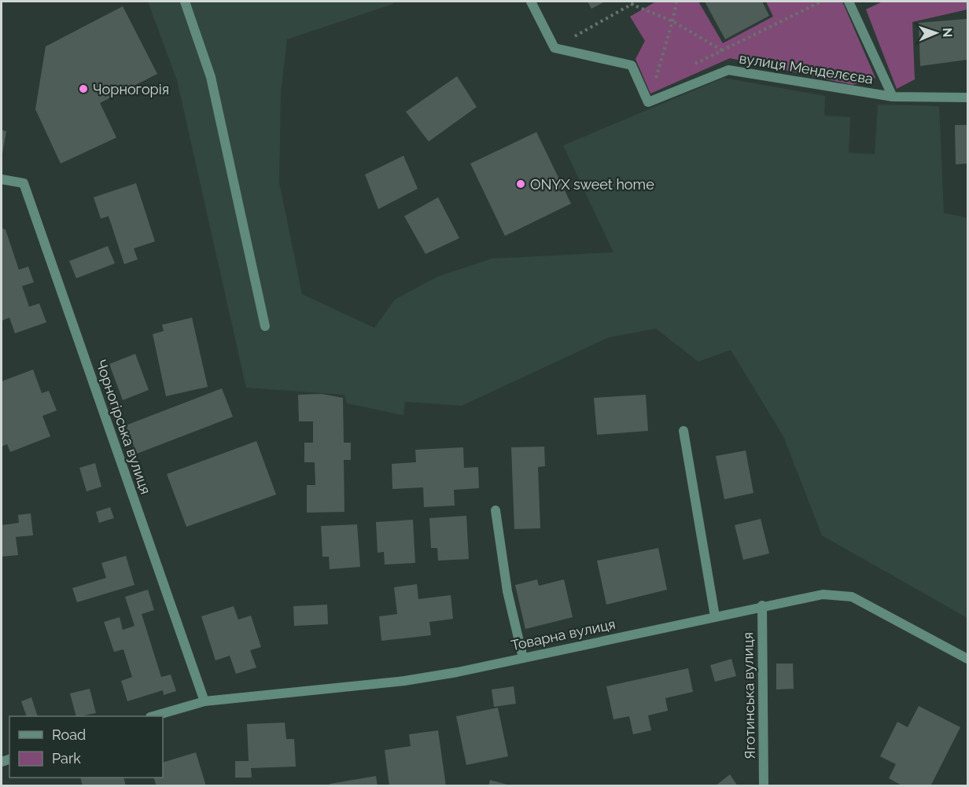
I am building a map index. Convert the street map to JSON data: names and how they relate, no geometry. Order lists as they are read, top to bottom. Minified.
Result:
{"streets":{"street":["вулиця Менделєєва","Чорногірська вулиця","Товарна вулиця","Яготинська вулиця"]},"crossings":[["Чорногірська вулиця","Товарна вулиця"],["Товарна вулиця","Яготинська вулиця"]],"places":["Чорногорія","ONYX sweet home"],"legend":["Road","Park"],"north":"right"}
